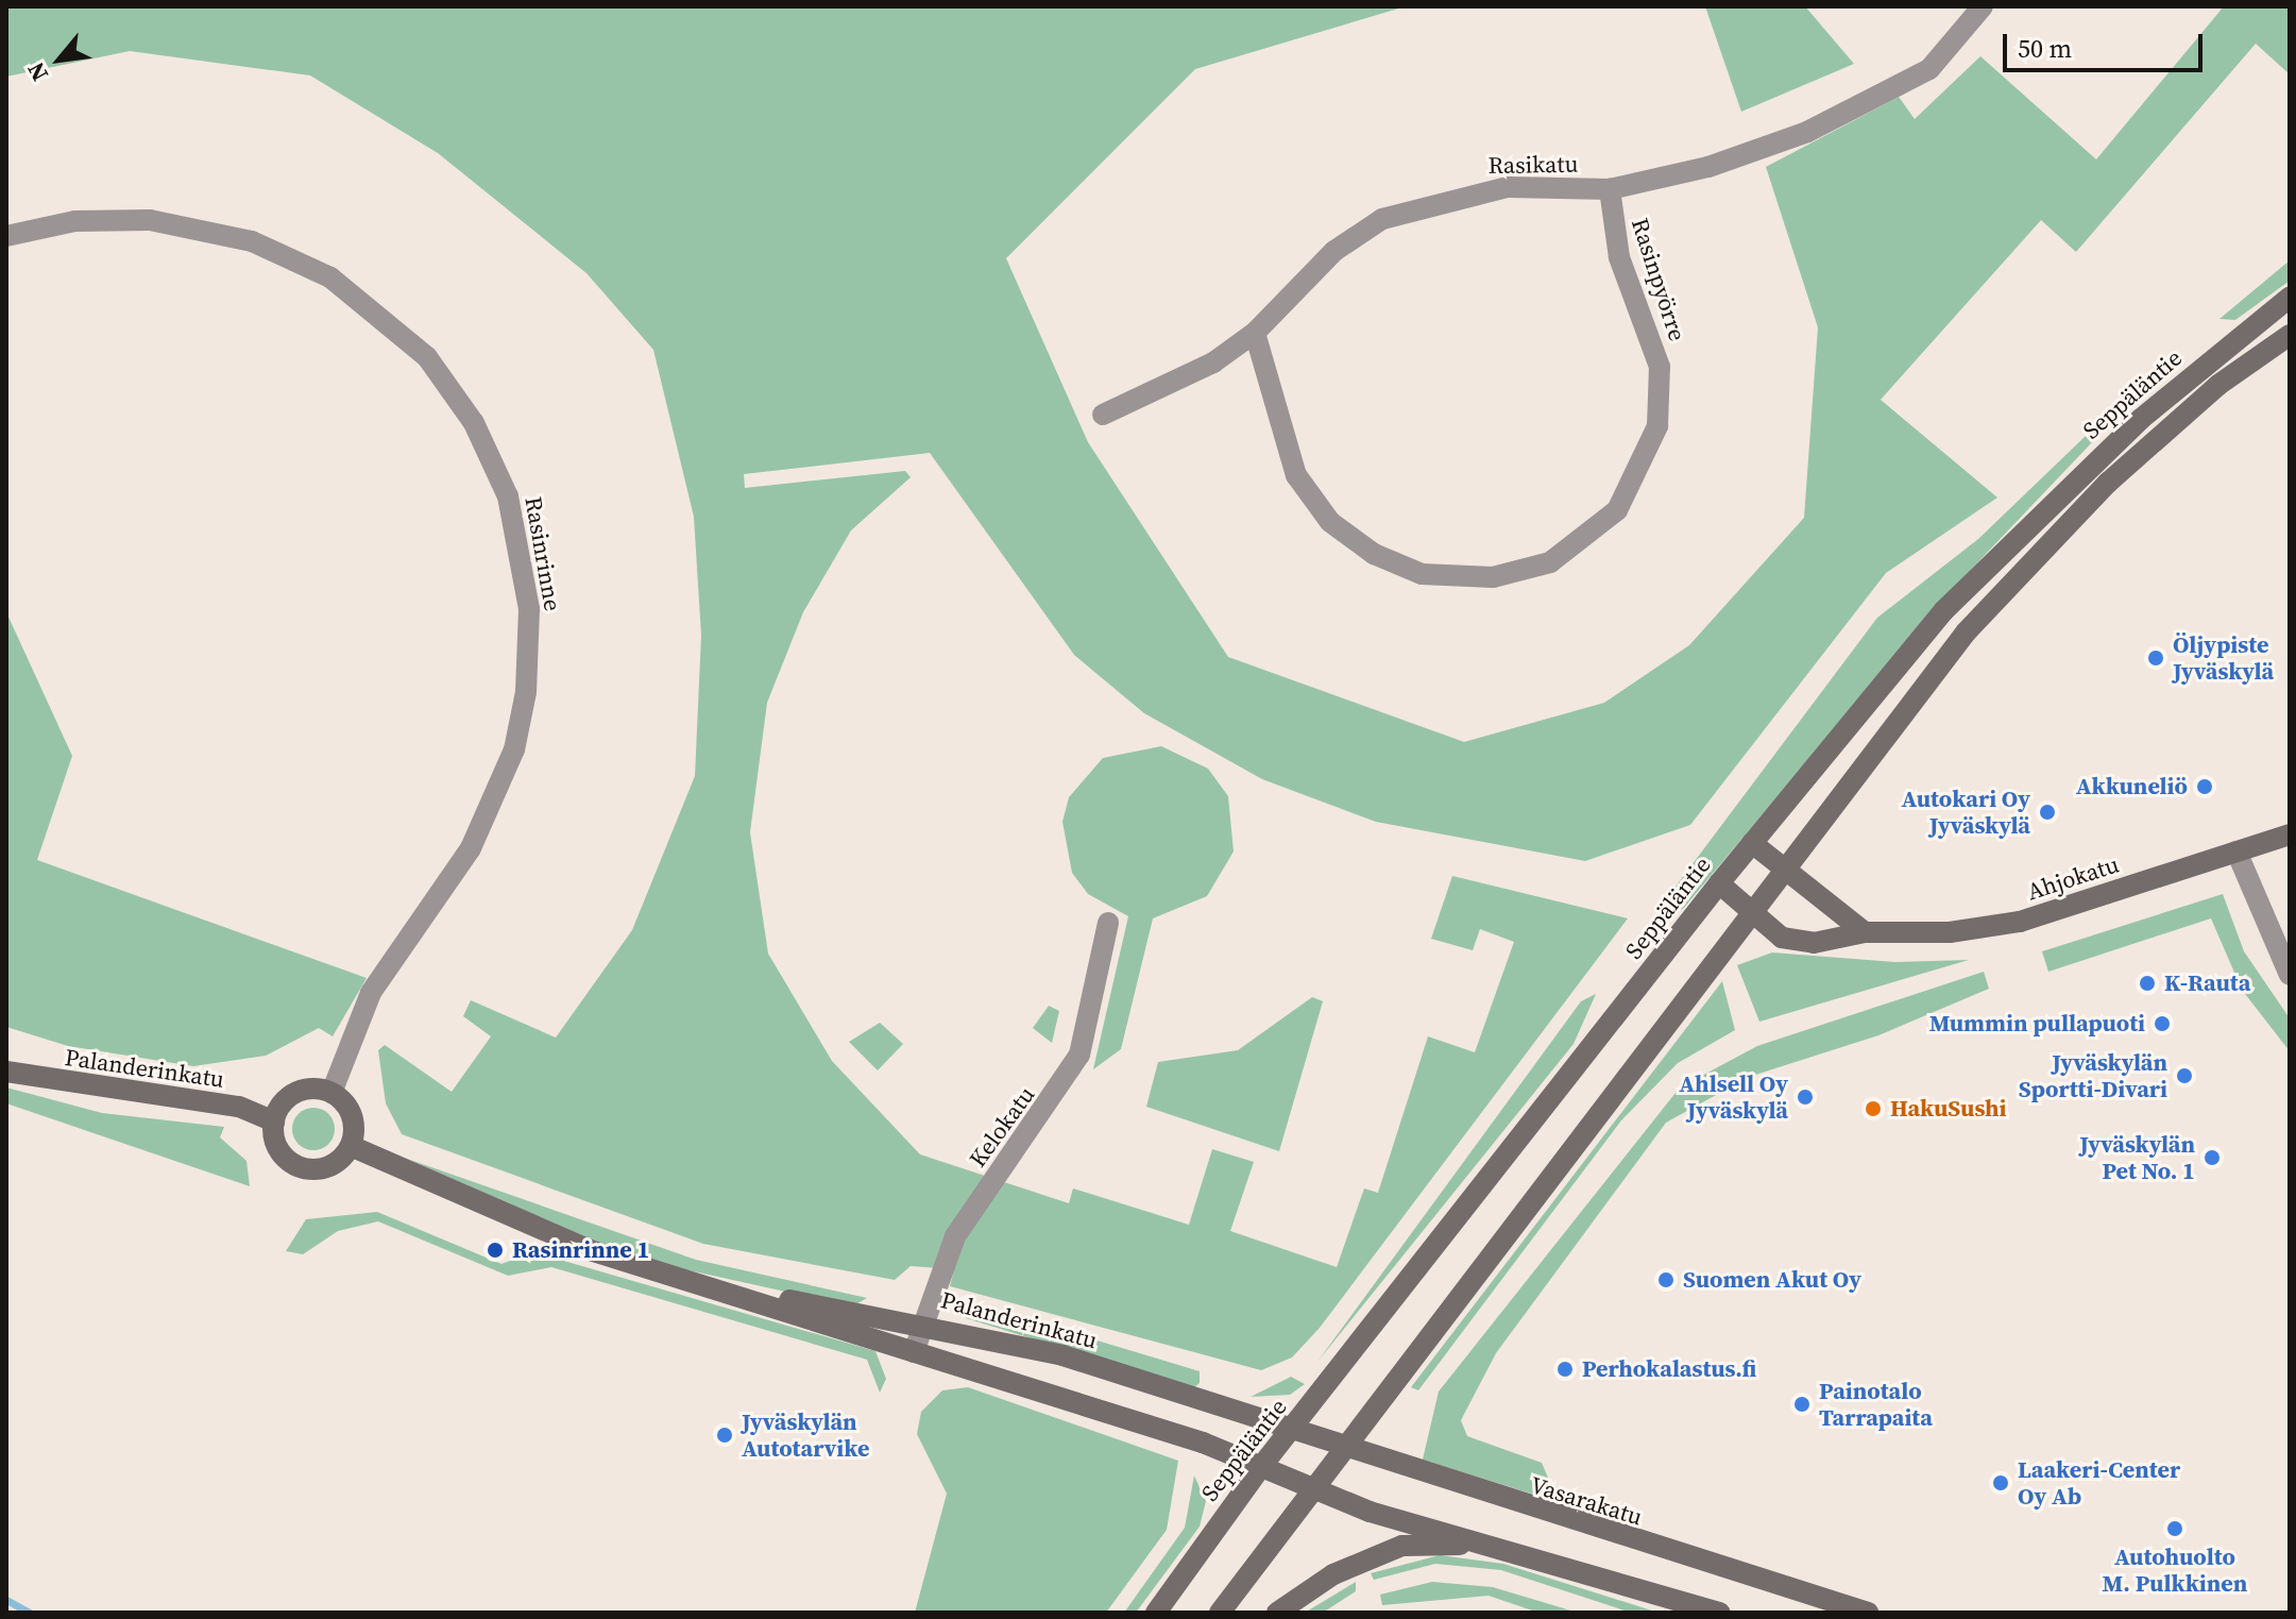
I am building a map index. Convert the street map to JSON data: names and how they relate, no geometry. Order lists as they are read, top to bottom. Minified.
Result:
{"streets":{"street":["Rasikatu","Rasinpyörre","Seppäläntie","Rasinrinne","Ahjokatu","Palanderinkatu","Kelokatu","Vasarakatu"]},"crossings":[["Rasikatu","Rasinpyörre"],["Seppäläntie","Ahjokatu"],["Seppäläntie","Palanderinkatu"],["Seppäläntie","Vasarakatu"],["Rasinrinne","Palanderinkatu"],["Palanderinkatu","Kelokatu"],["Palanderinkatu","Vasarakatu"]],"places":["Öljypiste Jyväskylä","Akkuneliö","Autokari Oy Jyväskylä","K-Rauta","Mummin pullapuoti","Jyväskylän Sportti-Divari","Ahlsell Oy Jyväskylä","HakuSushi","Jyväskylän Pet No. 1","Rasinrinne 1","Suomen Akut Oy","Perhokalastus.fi","Painotalo Tarrapaita","Jyväskylän Autotarvike","Laakeri-Center Oy Ab","Autohuolto M. Pulkkinen"],"scale_bar":"50 m","north":"bottom left"}
